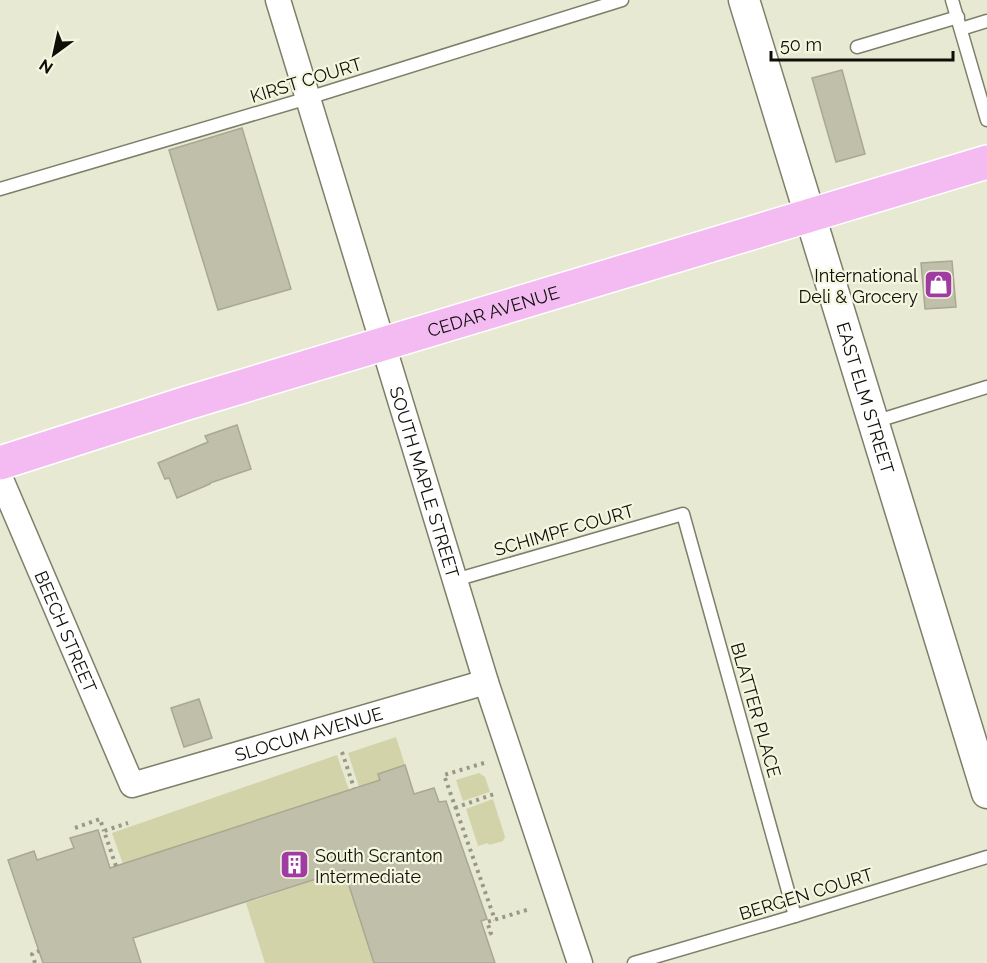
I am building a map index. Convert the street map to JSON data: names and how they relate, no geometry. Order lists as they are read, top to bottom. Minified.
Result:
{"streets":{"main road":["CEDAR AVENUE"],"street":["EAST ELM STREET","SOUTH MAPLE STREET","BEECH STREET","SLOCUM AVENUE"],"lane":["KIRST COURT","SCHIMPF COURT","BLATTER PLACE","BERGEN COURT"]},"crossings":[["KIRST COURT","SOUTH MAPLE STREET"],["CEDAR AVENUE","EAST ELM STREET"],["CEDAR AVENUE","SOUTH MAPLE STREET"],["SOUTH MAPLE STREET","SCHIMPF COURT"],["SOUTH MAPLE STREET","SLOCUM AVENUE"],["SCHIMPF COURT","BLATTER PLACE"],["BEECH STREET","SLOCUM AVENUE"],["BLATTER PLACE","BERGEN COURT"]],"places":{"shop":["International Deli & Grocery"],"building":["South Scranton Intermediate"]},"scale_bar":"50 m","north":"bottom left"}
